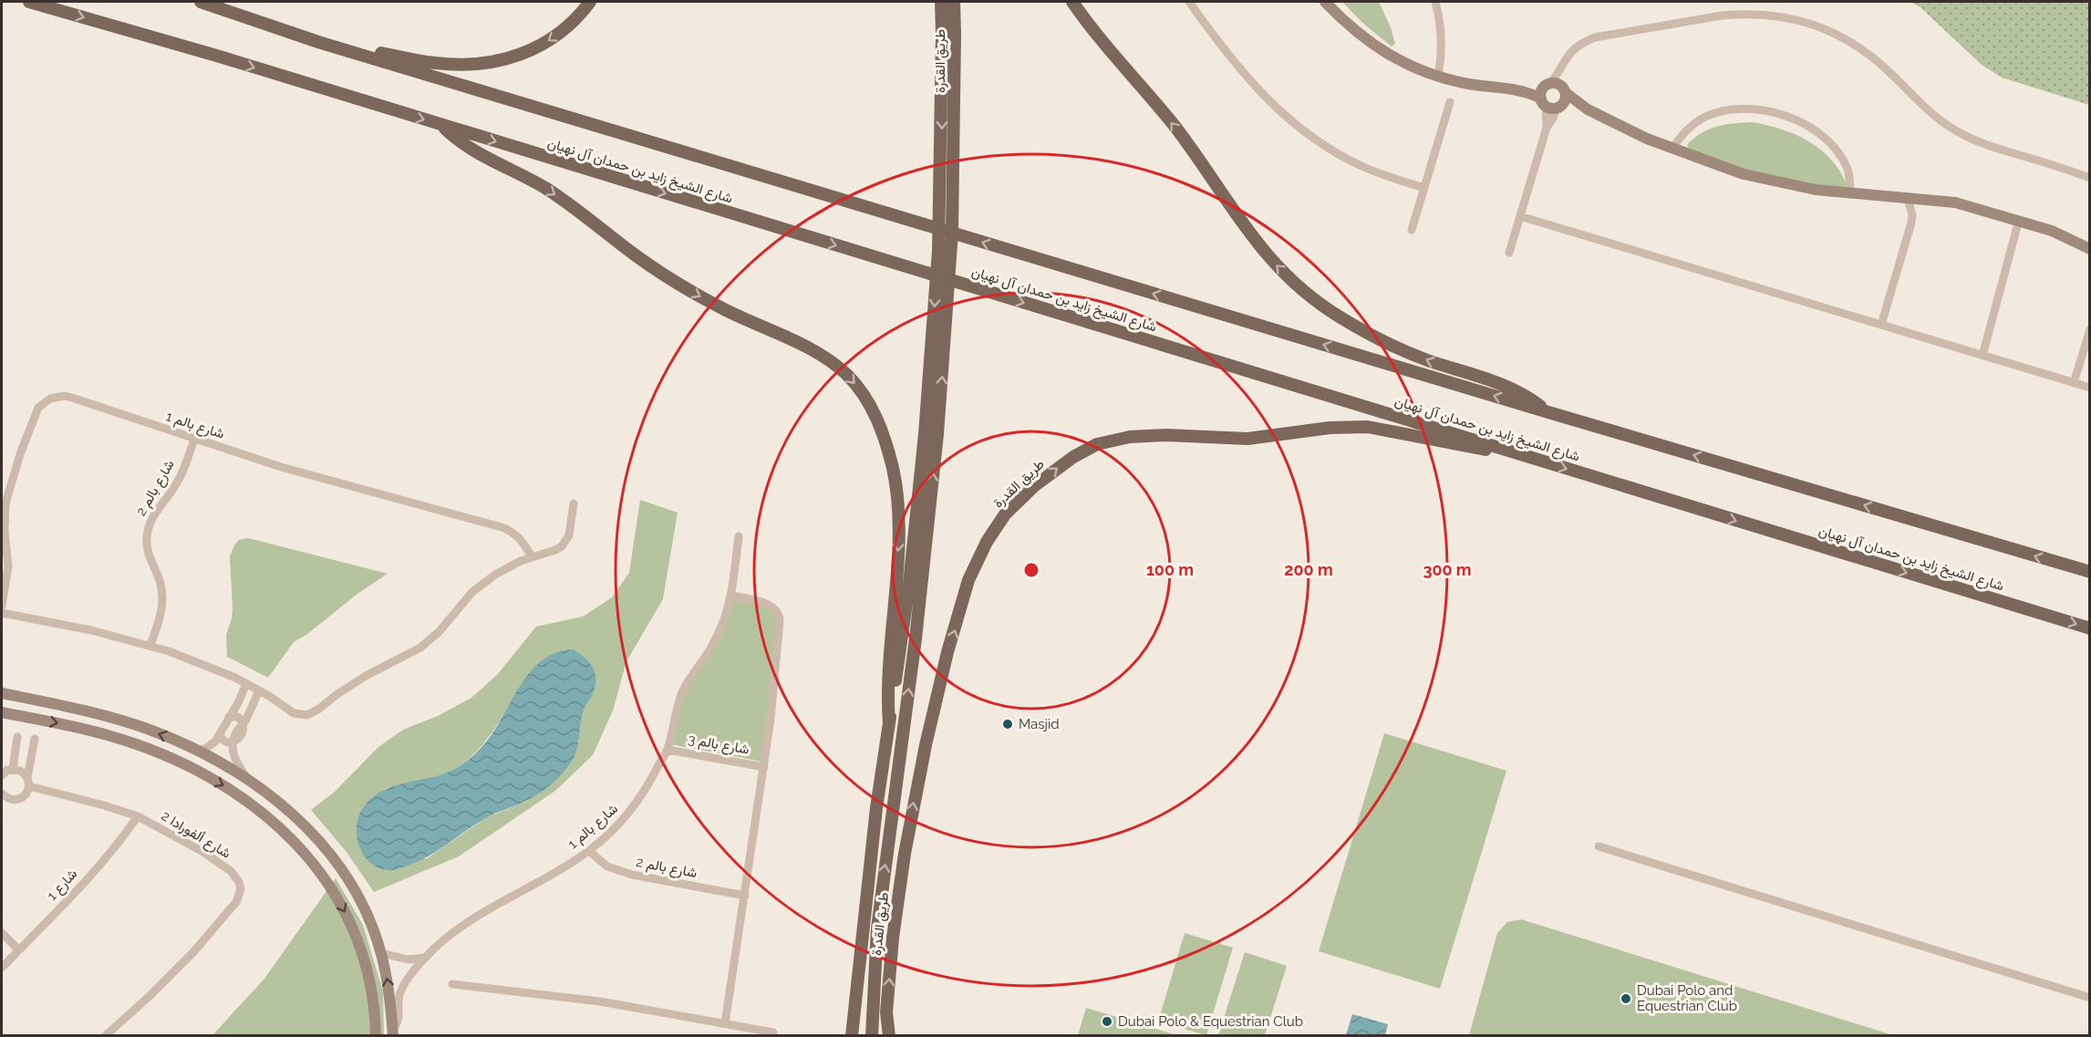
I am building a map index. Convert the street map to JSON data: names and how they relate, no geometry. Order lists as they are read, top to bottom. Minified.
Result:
{"streets":{"main road":["طريق القدرة","شارع الشيخ زايد بن حمدان آل نهيان"],"street":["شارع بالم 1","شارع بالم 2","شارع بالم 3","شارع ألفورادا 2","شارع 1"]},"crossings":[["طريق القدرة","شارع الشيخ زايد بن حمدان آل نهيان"],["شارع بالم 1","شارع بالم 2"],["شارع بالم 1","شارع بالم 3"],["شارع ألفورادا 2","شارع 1"]],"places":["Masjid","Dubai Polo and Equestrian Club","Dubai Polo & Equestrian Club"],"rings":["100 m","200 m","300 m"]}
